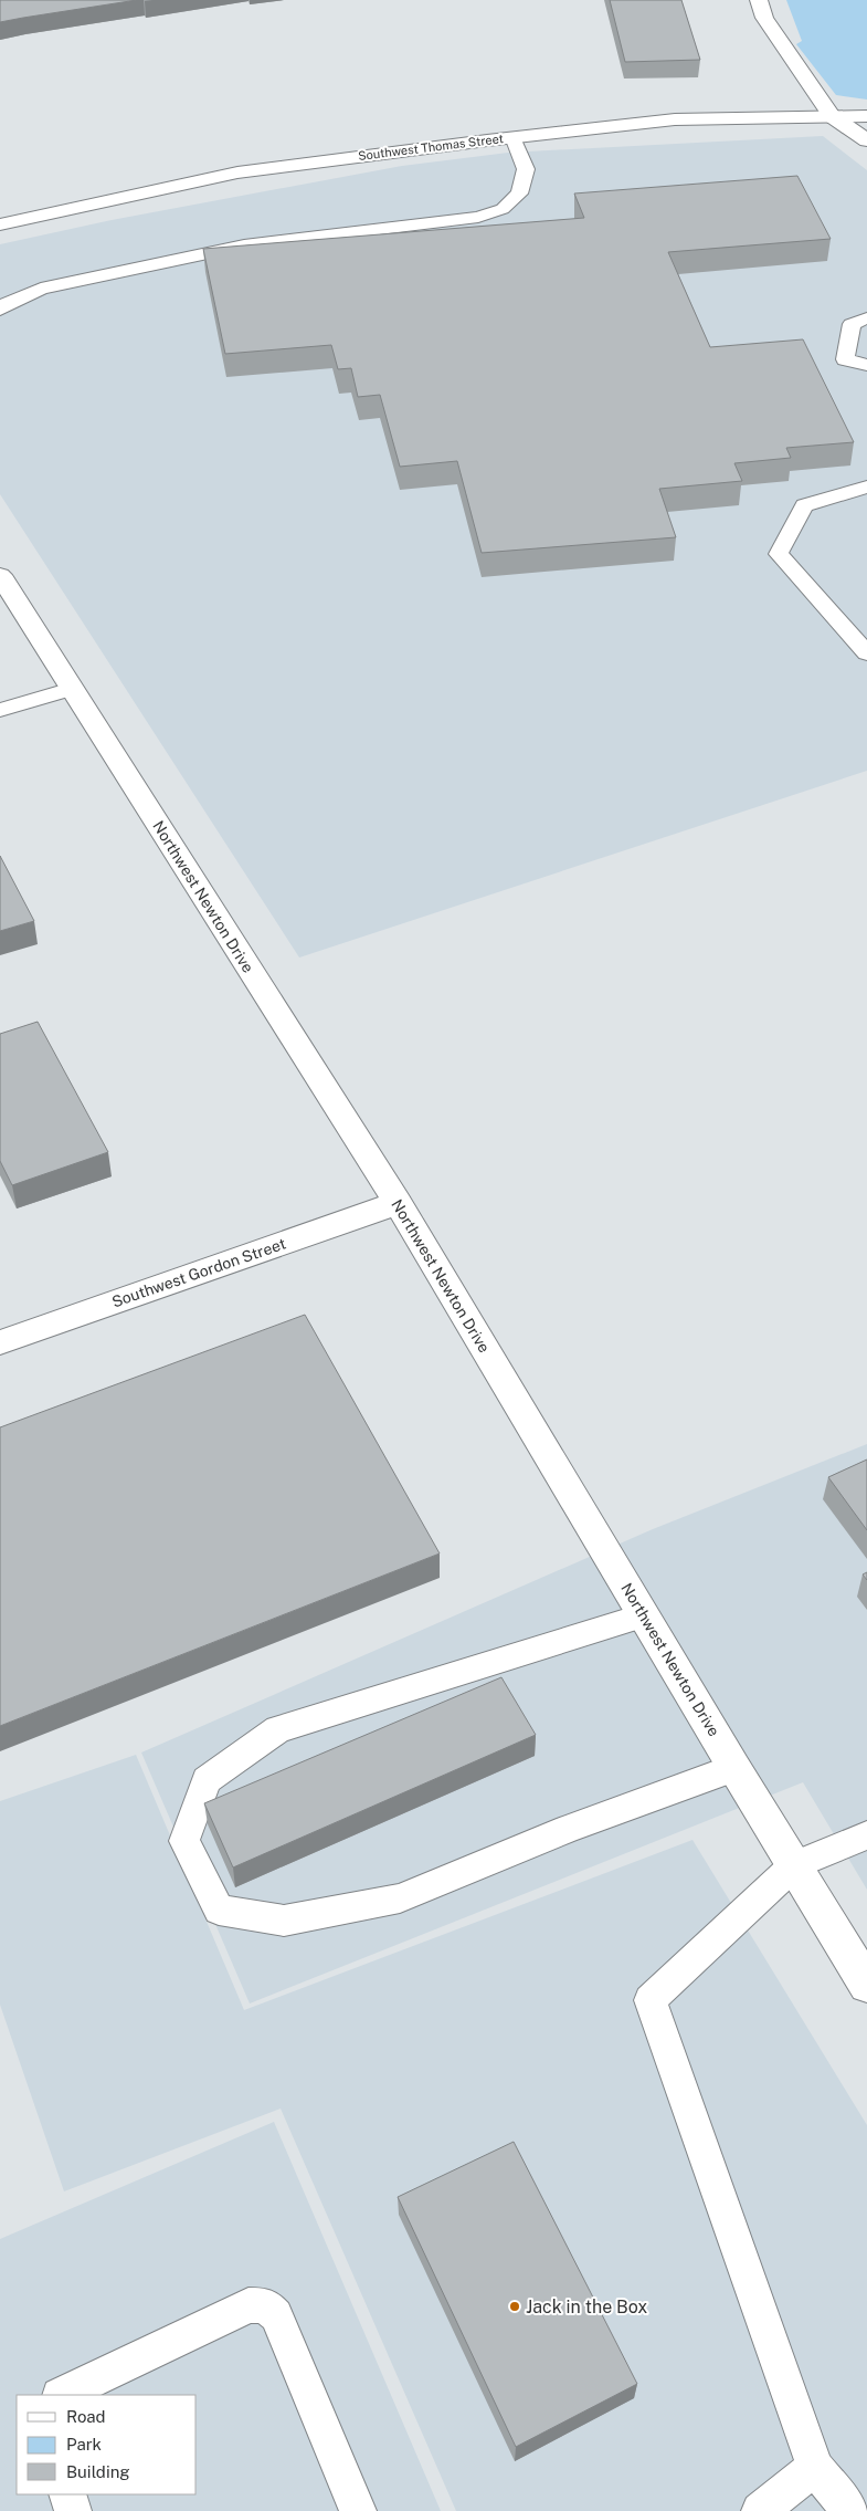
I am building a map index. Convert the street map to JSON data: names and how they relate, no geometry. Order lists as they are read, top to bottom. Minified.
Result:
{"streets":{"street":["Southwest Thomas Street","Northwest Newton Drive","Southwest Gordon Street"]},"crossings":[["Northwest Newton Drive","Southwest Gordon Street"]],"places":["Jack in the Box"],"legend":["Road","Park","Building"]}
